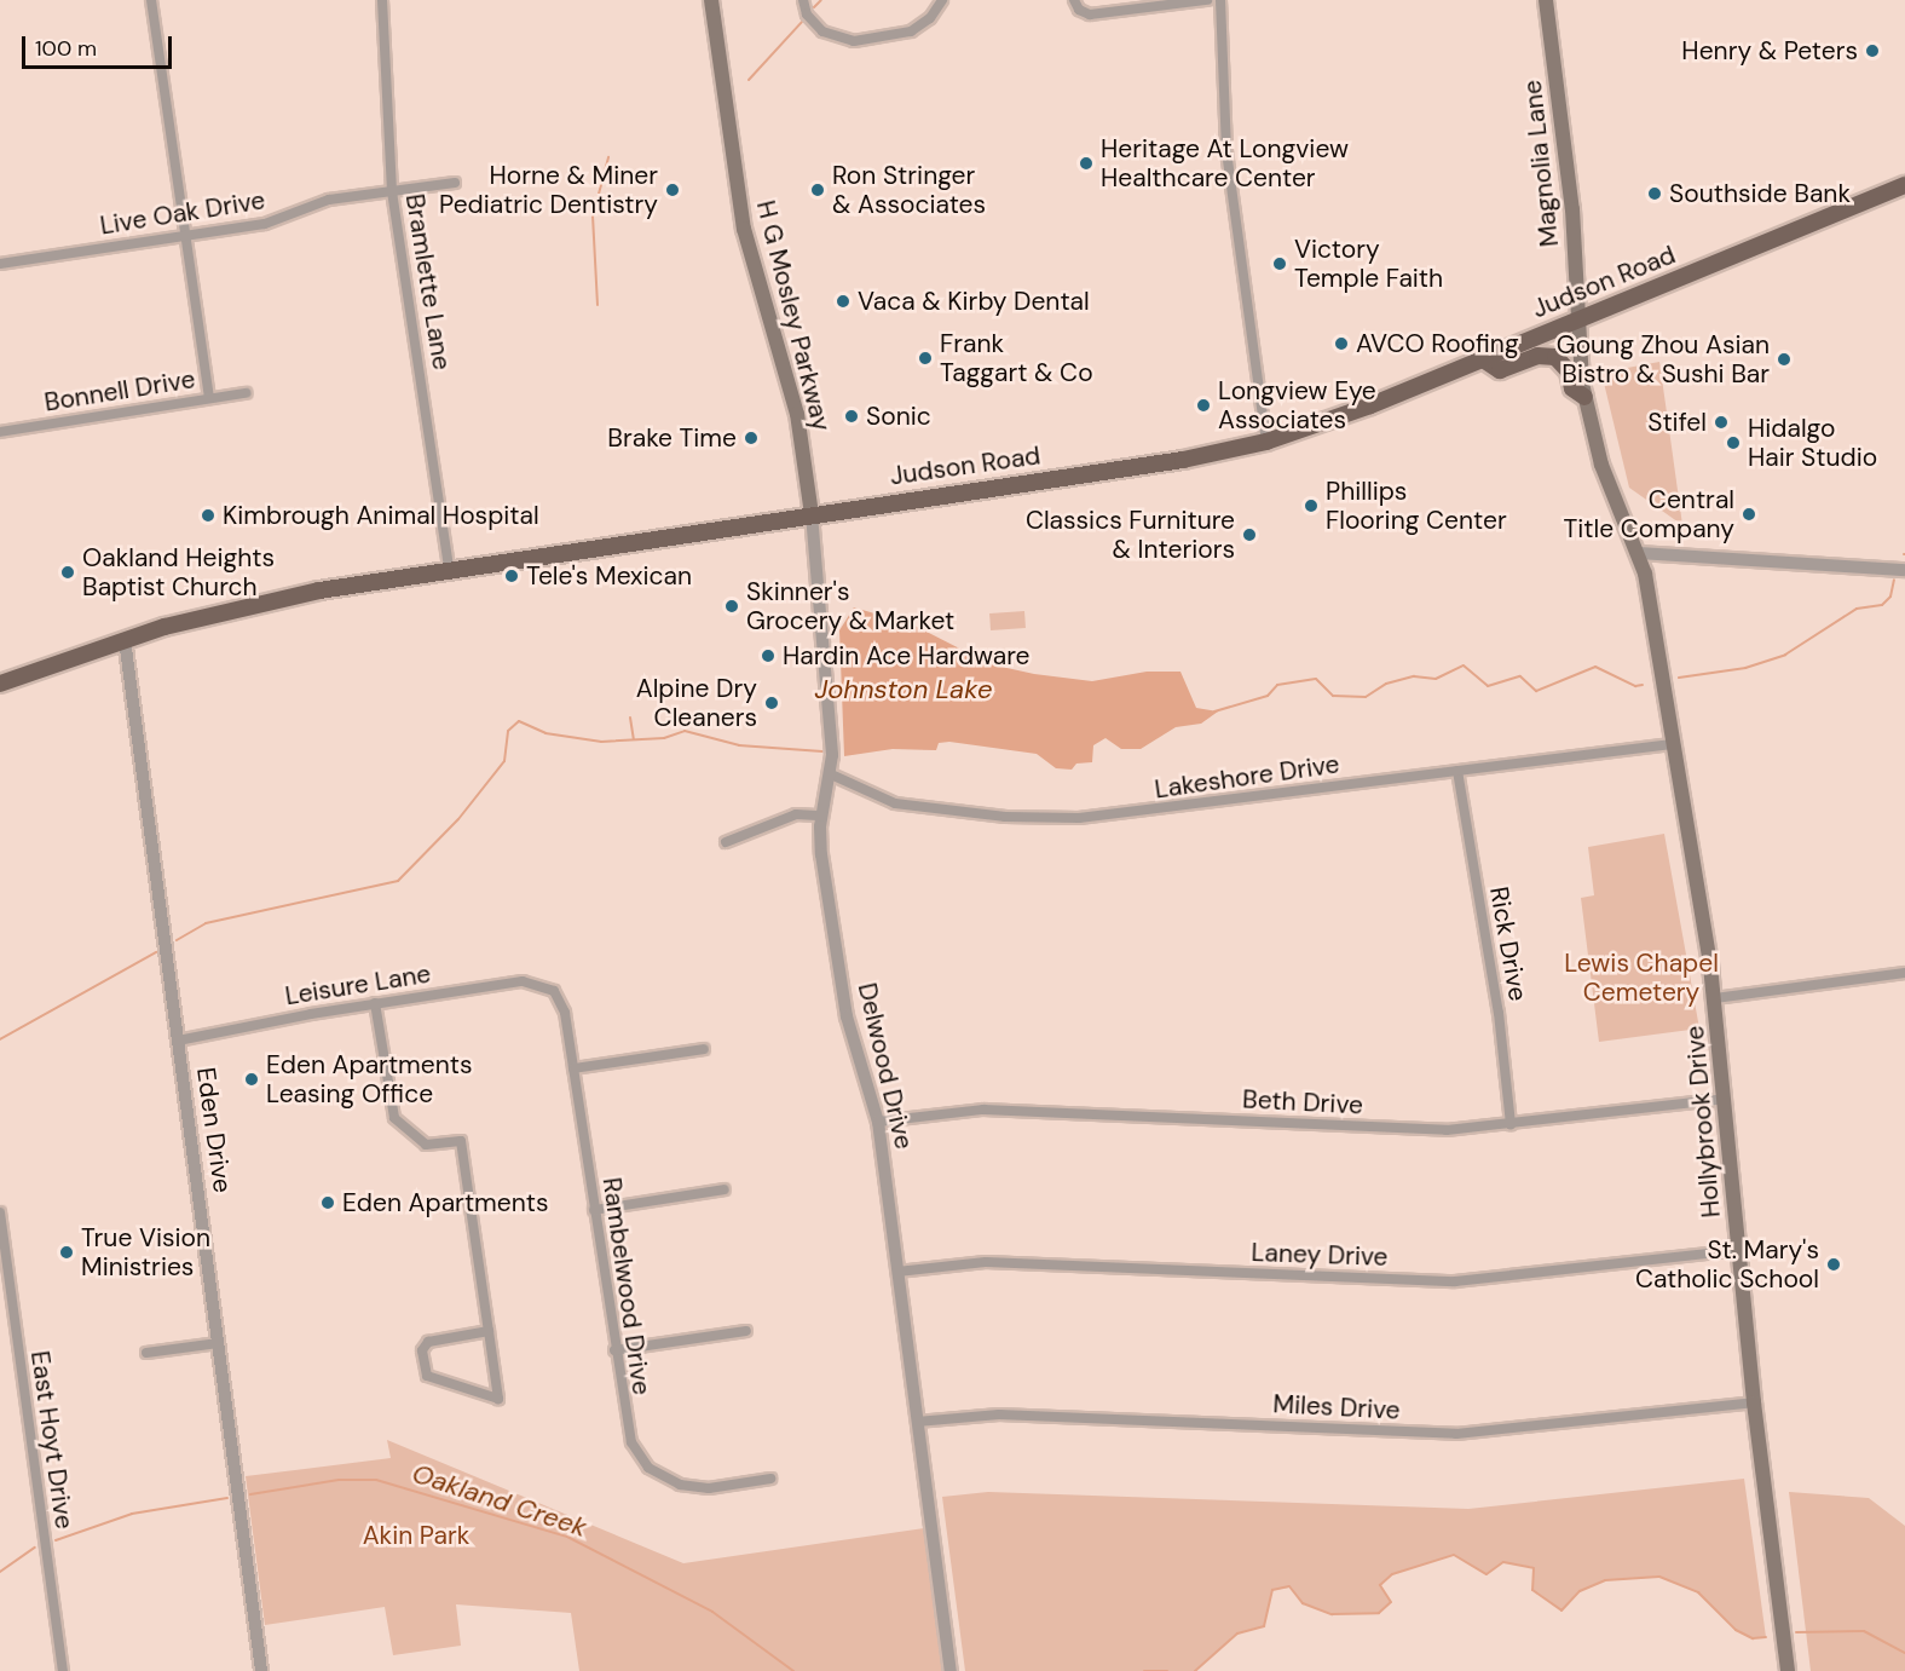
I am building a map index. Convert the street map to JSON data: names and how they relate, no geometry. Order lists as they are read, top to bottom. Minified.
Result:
{"streets":{"main road":["Magnolia Lane","Judson Road","H G Mosley Parkway","Hollybrook Drive"],"street":["Live Oak Drive","Bramlette Lane","Bonnell Drive","Lakeshore Drive","Rick Drive","Leisure Lane","Delwood Drive","Beth Drive","Eden Drive","Laney Drive","Rambelwood Drive","Miles Drive","East Hoyt Drive"]},"crossings":[["Magnolia Lane","Judson Road"],["Magnolia Lane","Hollybrook Drive"],["Live Oak Drive","Bramlette Lane"],["Bramlette Lane","Judson Road"],["Judson Road","H G Mosley Parkway"],["Judson Road","Delwood Drive"],["Judson Road","Hollybrook Drive"],["Judson Road","Eden Drive"],["H G Mosley Parkway","Delwood Drive"],["Lakeshore Drive","Rick Drive"],["Lakeshore Drive","Delwood Drive"],["Lakeshore Drive","Hollybrook Drive"],["Rick Drive","Beth Drive"],["Leisure Lane","Eden Drive"],["Leisure Lane","Rambelwood Drive"],["Delwood Drive","Beth Drive"],["Delwood Drive","Laney Drive"],["Delwood Drive","Miles Drive"],["Beth Drive","Hollybrook Drive"],["Hollybrook Drive","Laney Drive"],["Hollybrook Drive","Miles Drive"]],"water":["Johnston Lake","Oakland Creek"],"parks":["Lewis Chapel Cemetery","Akin Park"],"places":["Henry & Peters","Heritage At Longview Healthcare Center","Horne & Miner Pediatric Dentistry","Ron Stringer & Associates","Southside Bank","Victory Temple Faith","Vaca & Kirby Dental","AVCO Roofing","Frank Taggart & Co","Goung Zhou Asian Bistro & Sushi Bar","Longview Eye Associates","Sonic","Stifel","Brake Time","Hidalgo Hair Studio","Phillips Flooring Center","Central Title Company","Kimbrough Animal Hospital","Classics Furniture & Interiors","Oakland Heights Baptist Church","Tele's Mexican","Skinner's Grocery & Market","Hardin Ace Hardware","Alpine Dry Cleaners","Eden Apartments Leasing Office","Eden Apartments","True Vision Ministries","St. Mary's Catholic School"],"scale_bar":"100 m"}
